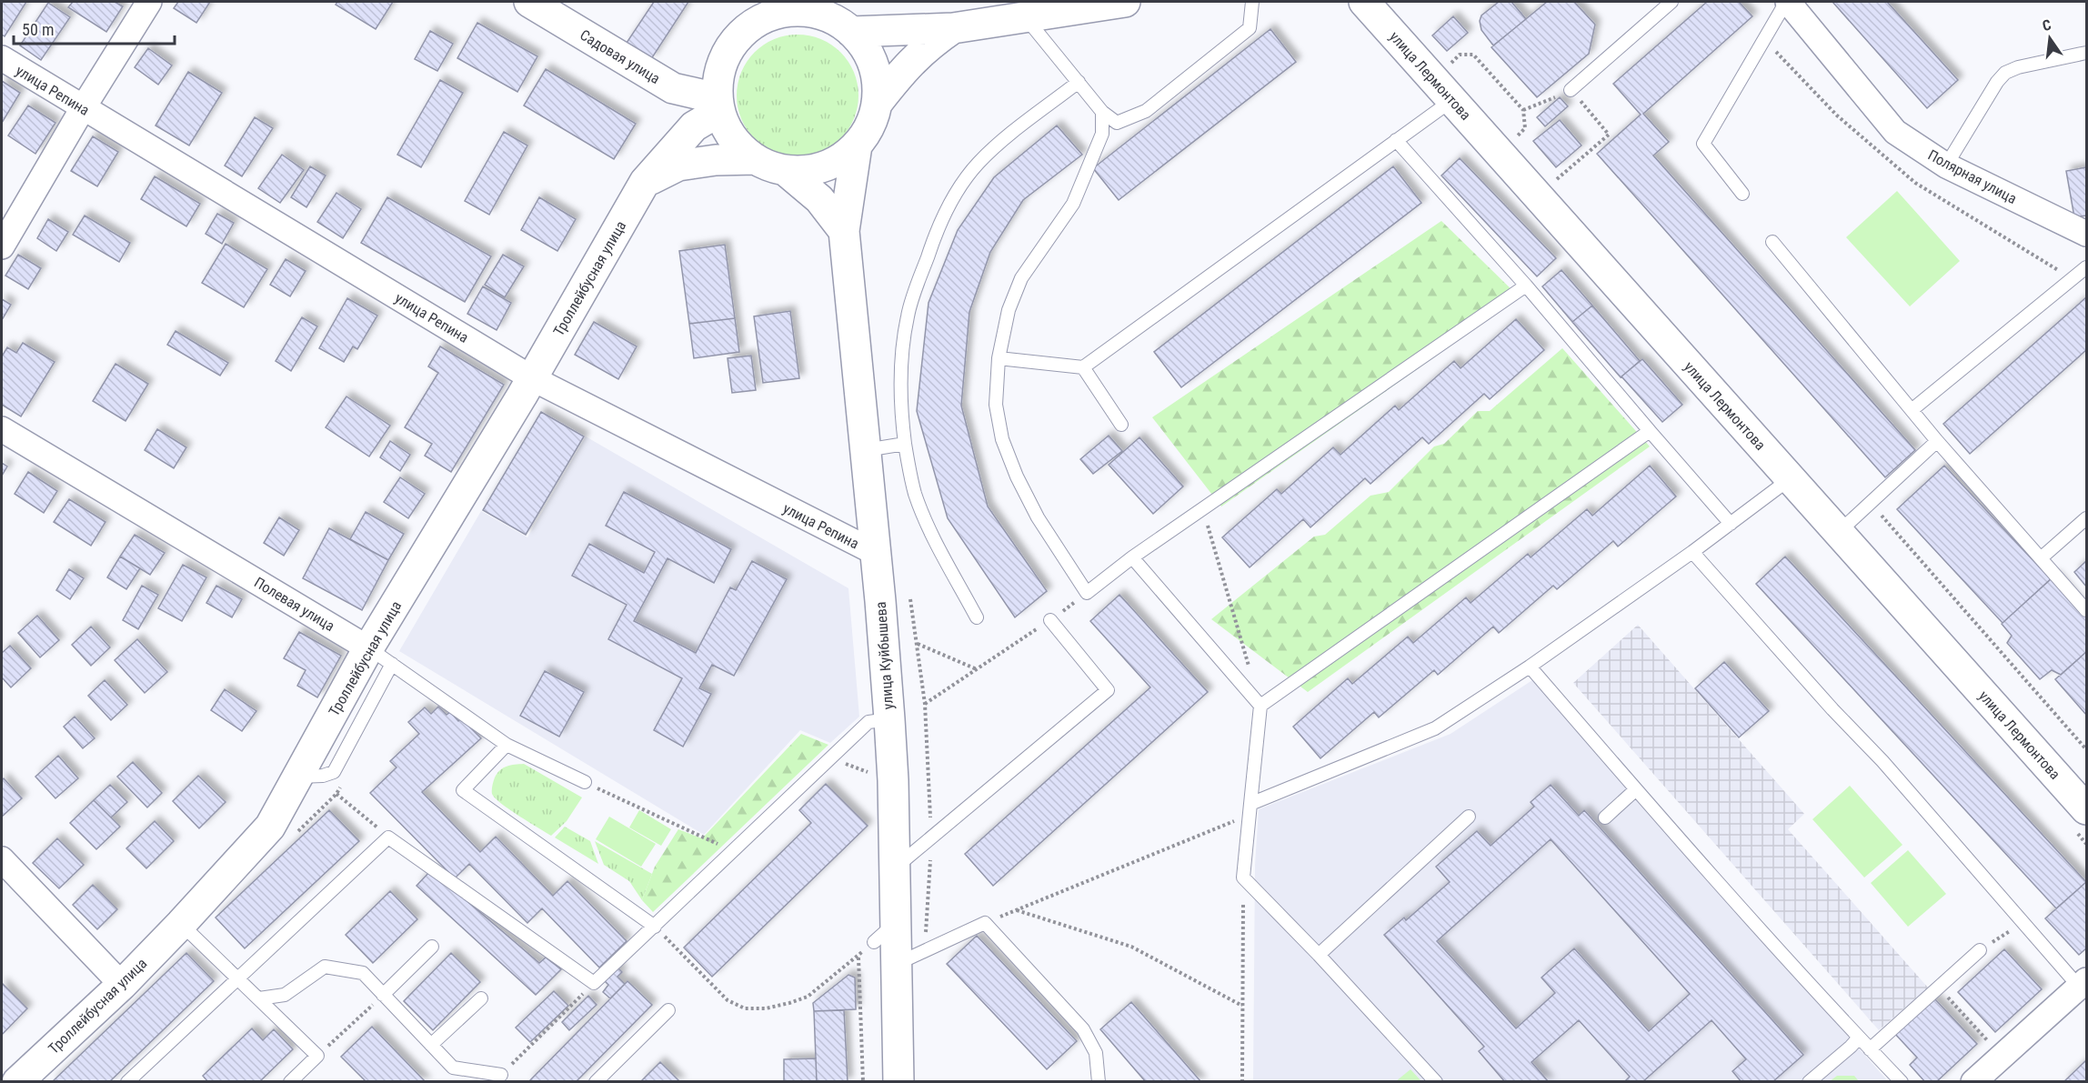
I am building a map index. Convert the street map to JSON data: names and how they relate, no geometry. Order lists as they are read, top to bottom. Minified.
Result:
{"streets":{"main road":["Садовая улица","улица Лермонтова","Троллейбусная улица","улица Куйбышева"],"street":["улица Репина","Полярная улица","Полевая улица"]},"crossings":[["Садовая улица","Троллейбусная улица"],["Садовая улица","улица Куйбышева"],["улица Репина","Троллейбусная улица"],["улица Репина","улица Куйбышева"],["Троллейбусная улица","Полевая улица"],["Троллейбусная улица","улица Куйбышева"]],"scale_bar":"50 m","north":"top"}
